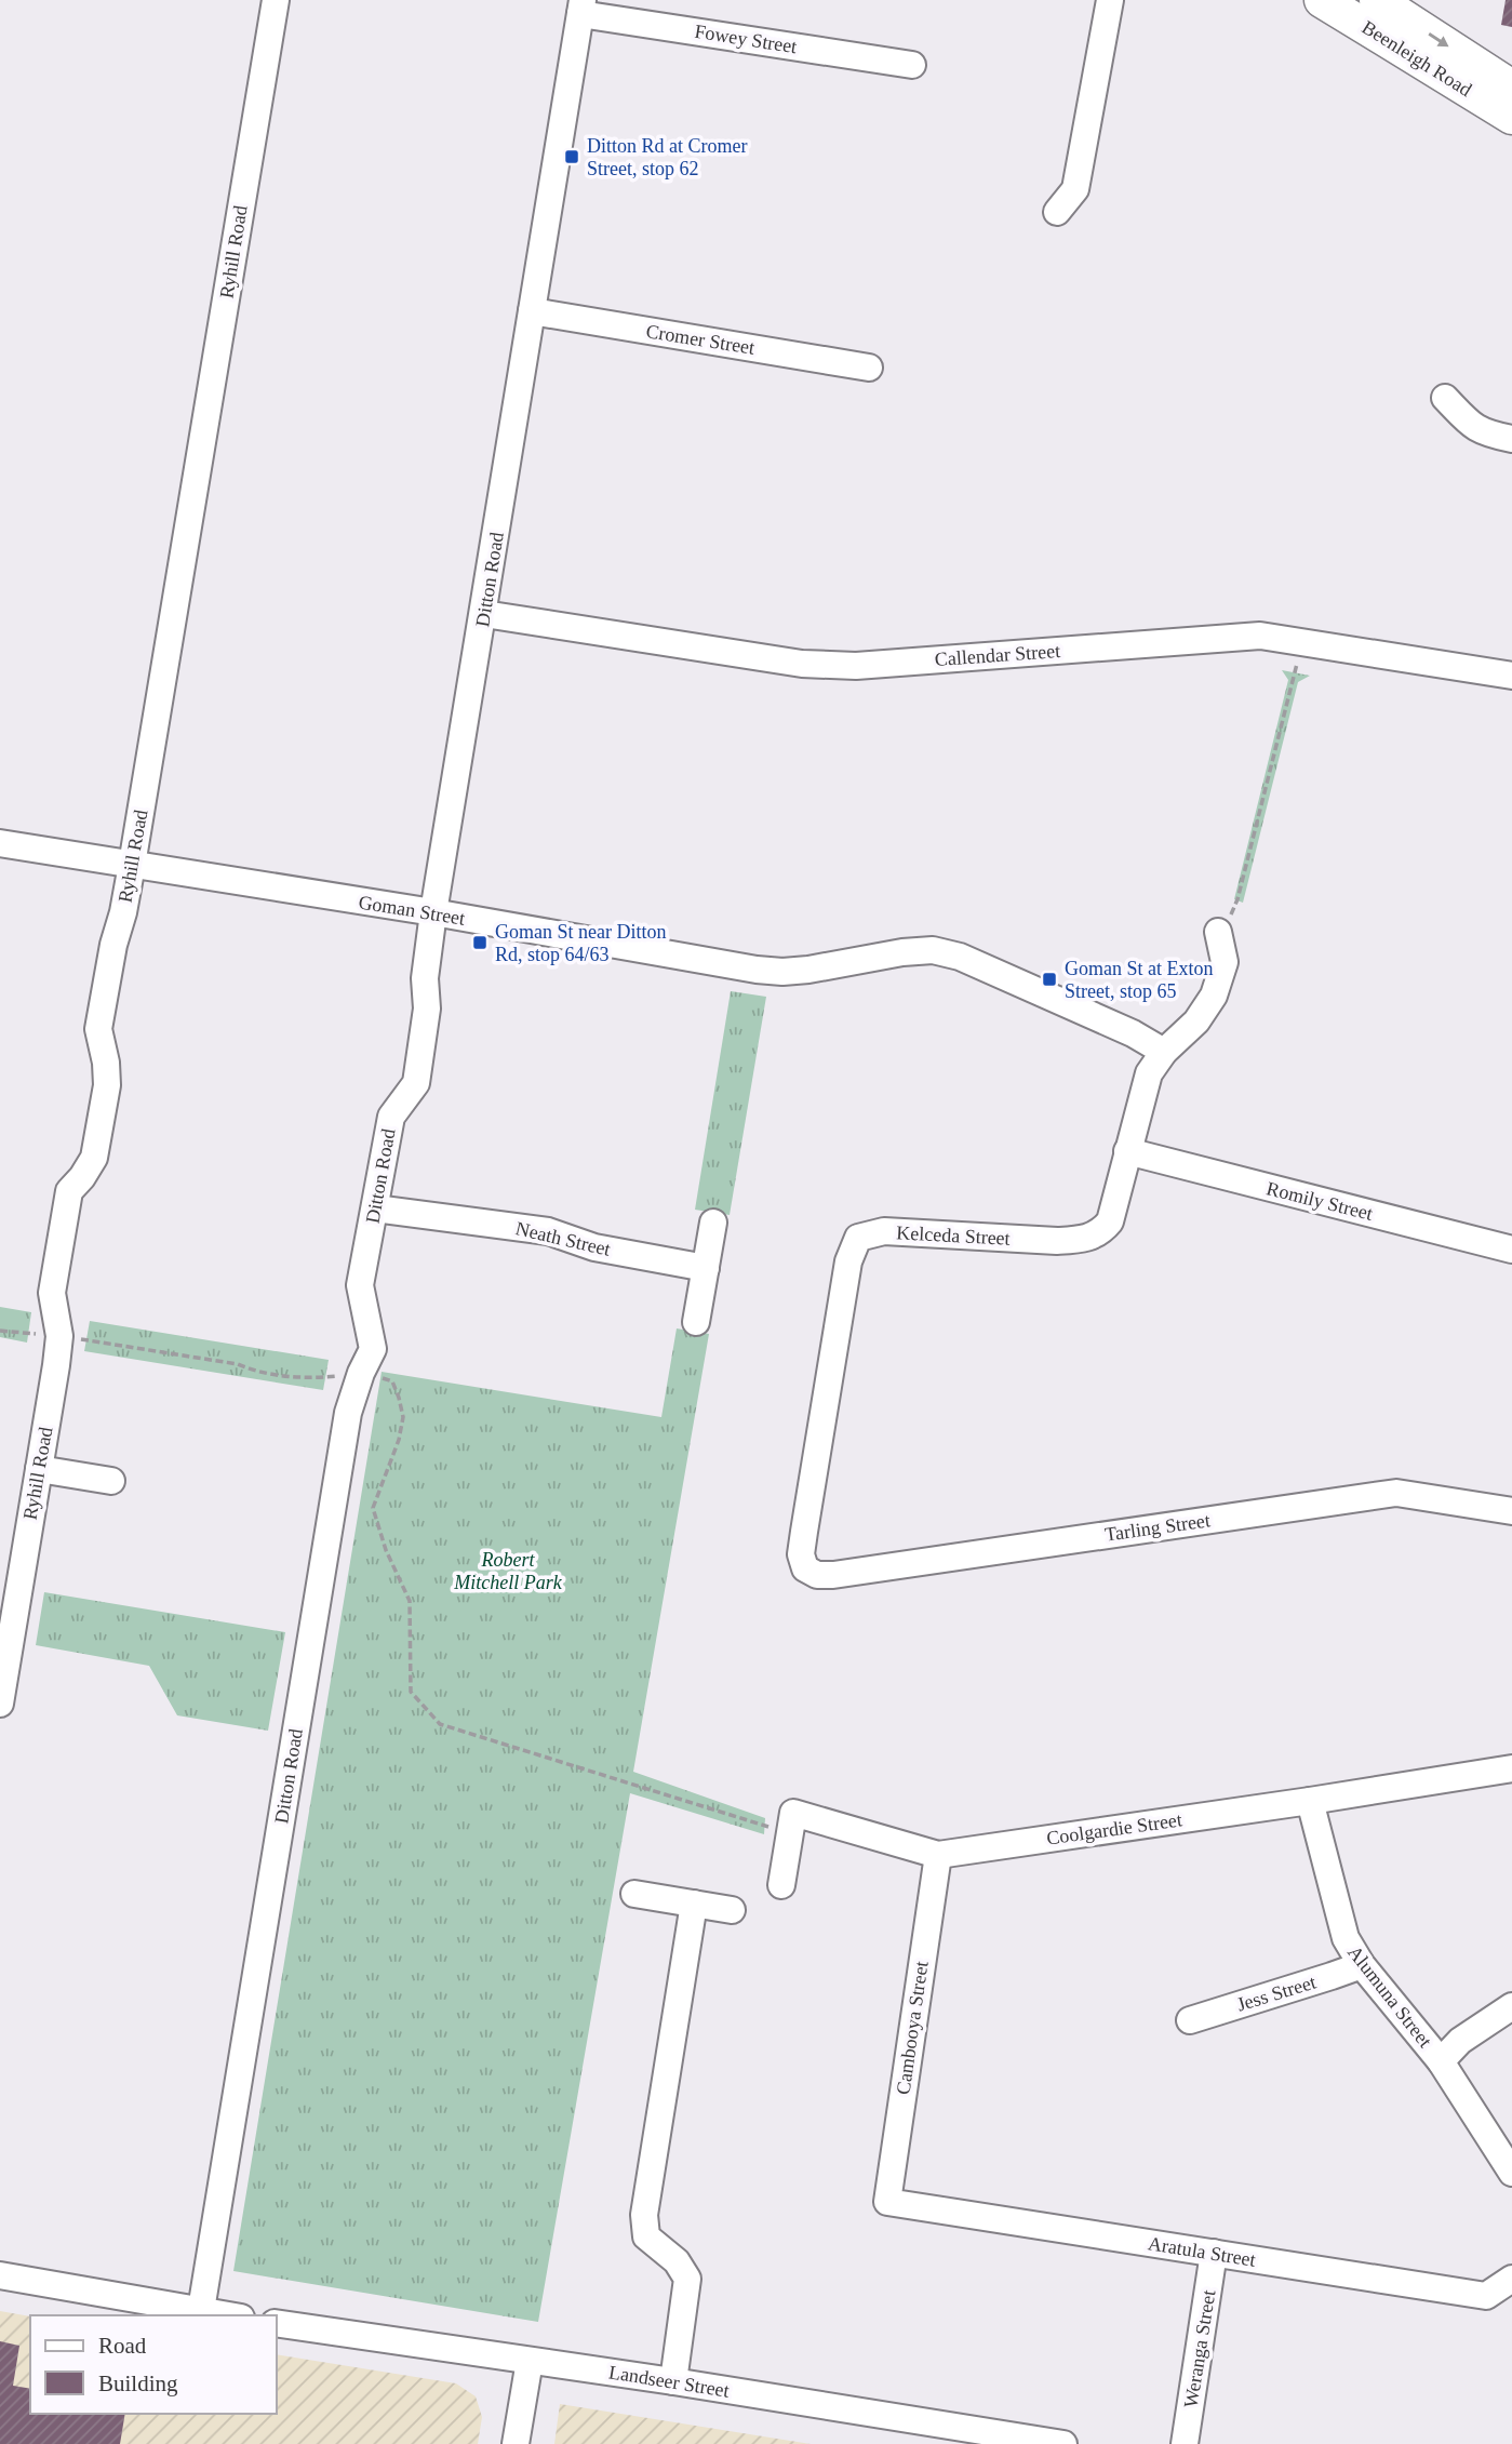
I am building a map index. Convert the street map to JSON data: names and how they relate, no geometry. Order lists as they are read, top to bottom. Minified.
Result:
{"streets":{"main road":["Beenleigh Road"],"street":["Fowey Street","Ryhill Road","Cromer Street","Ditton Road","Callendar Street","Goman Street","Romily Street","Kelceda Street","Neath Street","Tarling Street","Coolgardie Street","Jess Street","Alumuna Street","Cambooya Street","Aratula Street","Weranga Street","Landseer Street"]},"crossings":[["Fowey Street","Ditton Road"],["Ryhill Road","Goman Street"],["Cromer Street","Ditton Road"],["Ditton Road","Callendar Street"],["Ditton Road","Goman Street"],["Ditton Road","Neath Street"],["Goman Street","Kelceda Street"],["Romily Street","Kelceda Street"],["Kelceda Street","Tarling Street"],["Coolgardie Street","Alumuna Street"],["Coolgardie Street","Cambooya Street"],["Jess Street","Alumuna Street"],["Cambooya Street","Aratula Street"],["Aratula Street","Weranga Street"]],"parks":["Robert Mitchell Park"],"places":{"transit":["Ditton Rd at Cromer Street, stop 62","Goman St near Ditton Rd, stop 64/63","Goman St at Exton Street, stop 65"]},"legend":["Road","Building"]}
